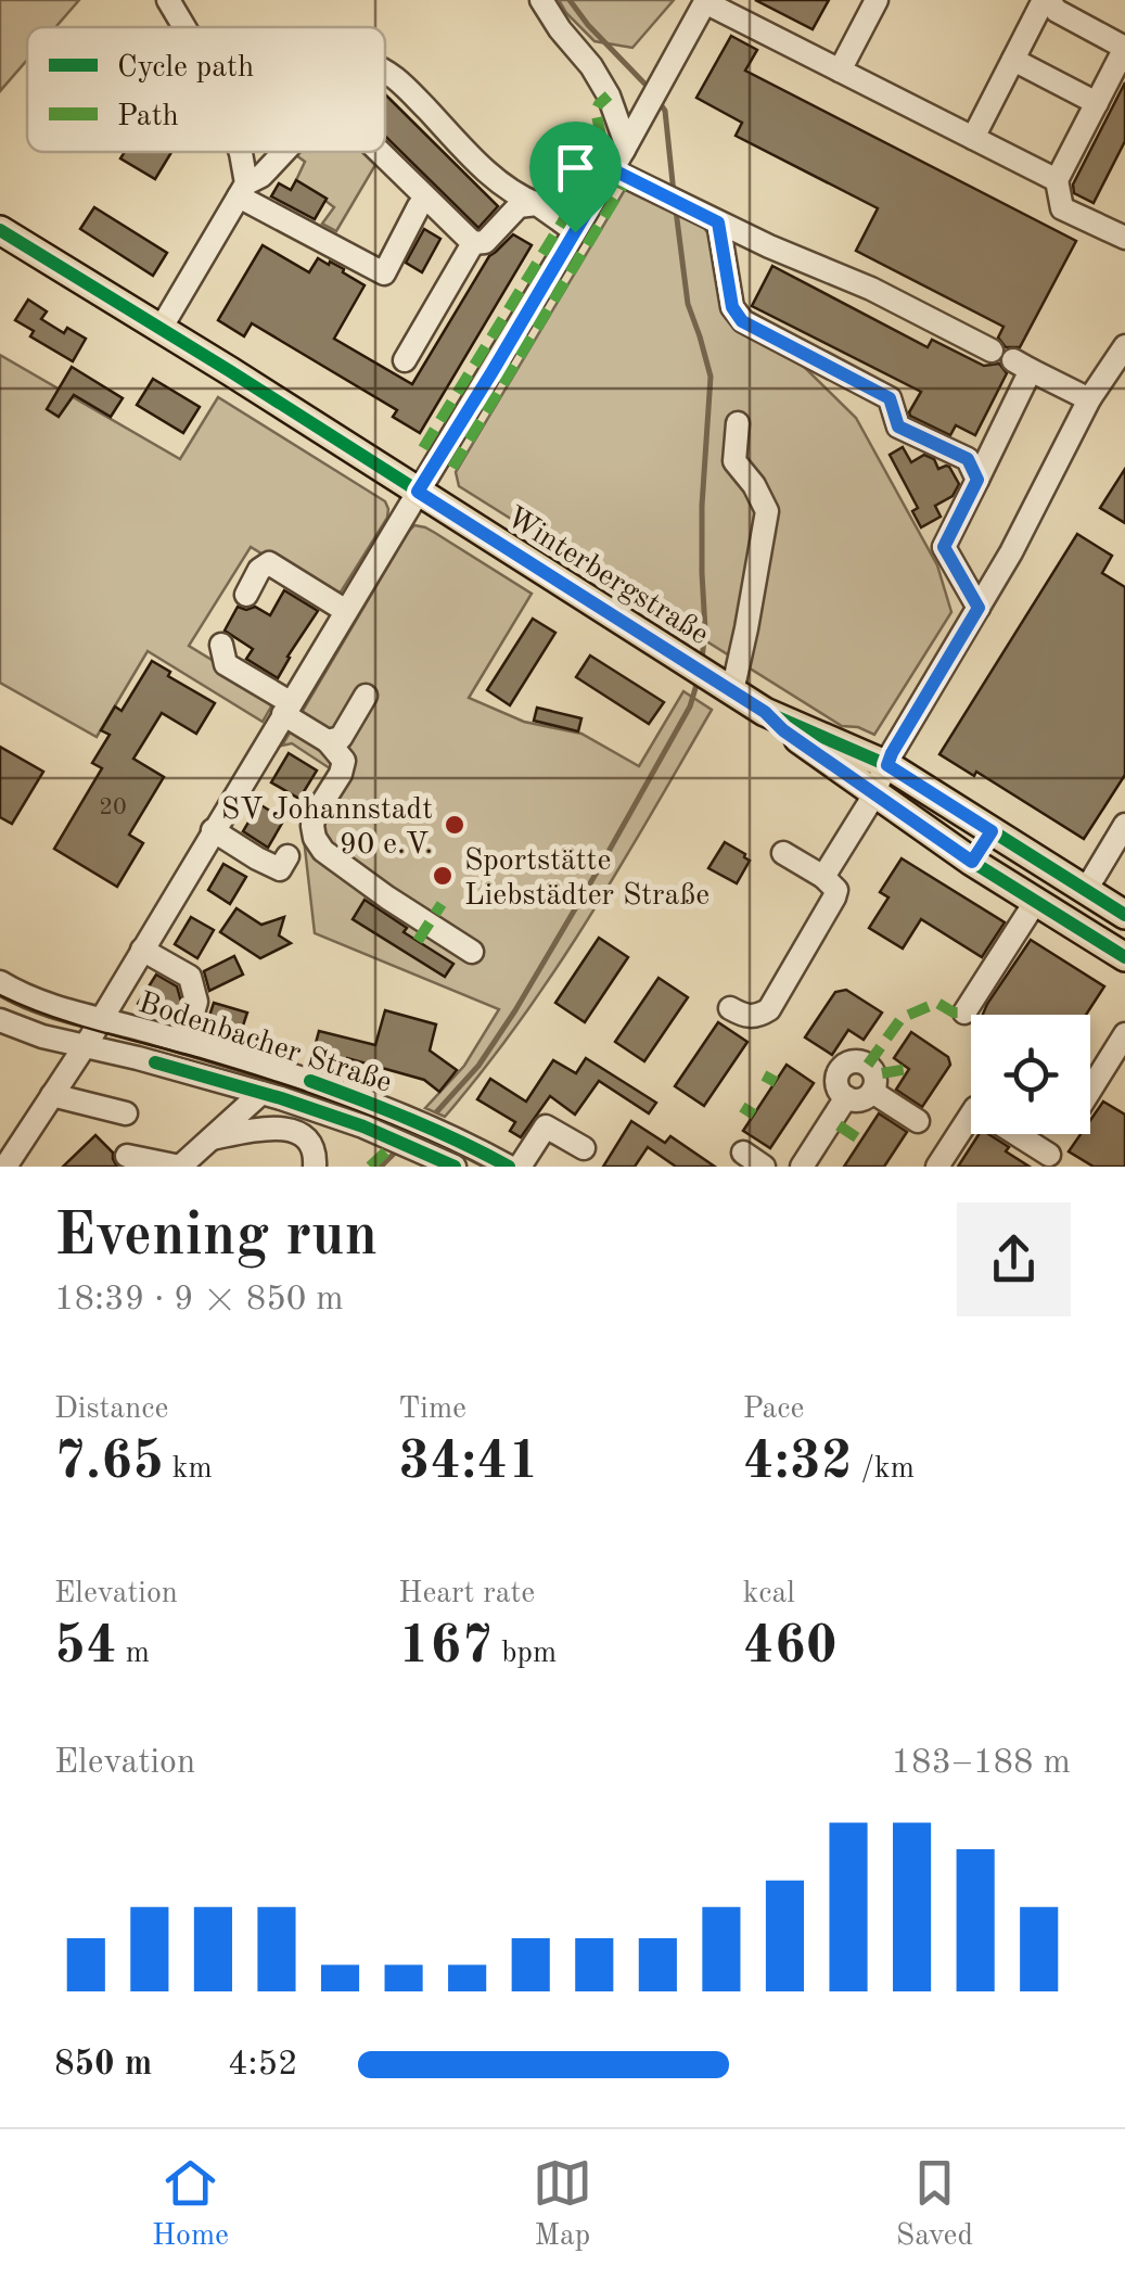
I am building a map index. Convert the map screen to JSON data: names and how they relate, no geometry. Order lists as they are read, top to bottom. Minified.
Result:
{"streets":{"main road":["Winterbergstraße"],"street":["Bodenbacher Straße"]},"places":["SV Johannstadt 90 e.V.","Sportstätte Liebstädter Straße"],"house_numbers":["20"],"legend":["Cycle path","Path"],"page":{"heading":["Evening run","18:39 · 9 × 850 m"],"stats":[["Distance","7.65 km"],["Time","34:41"],["Pace","4:32 /km"],["Elevation","54 m"],["Heart rate","167 bpm"],["kcal","460"]],"chart":["Elevation","183–188 m"],"list":[{"name":"850 m","note":"4:52"}],"tabs":["Home","Map","Saved"]}}
